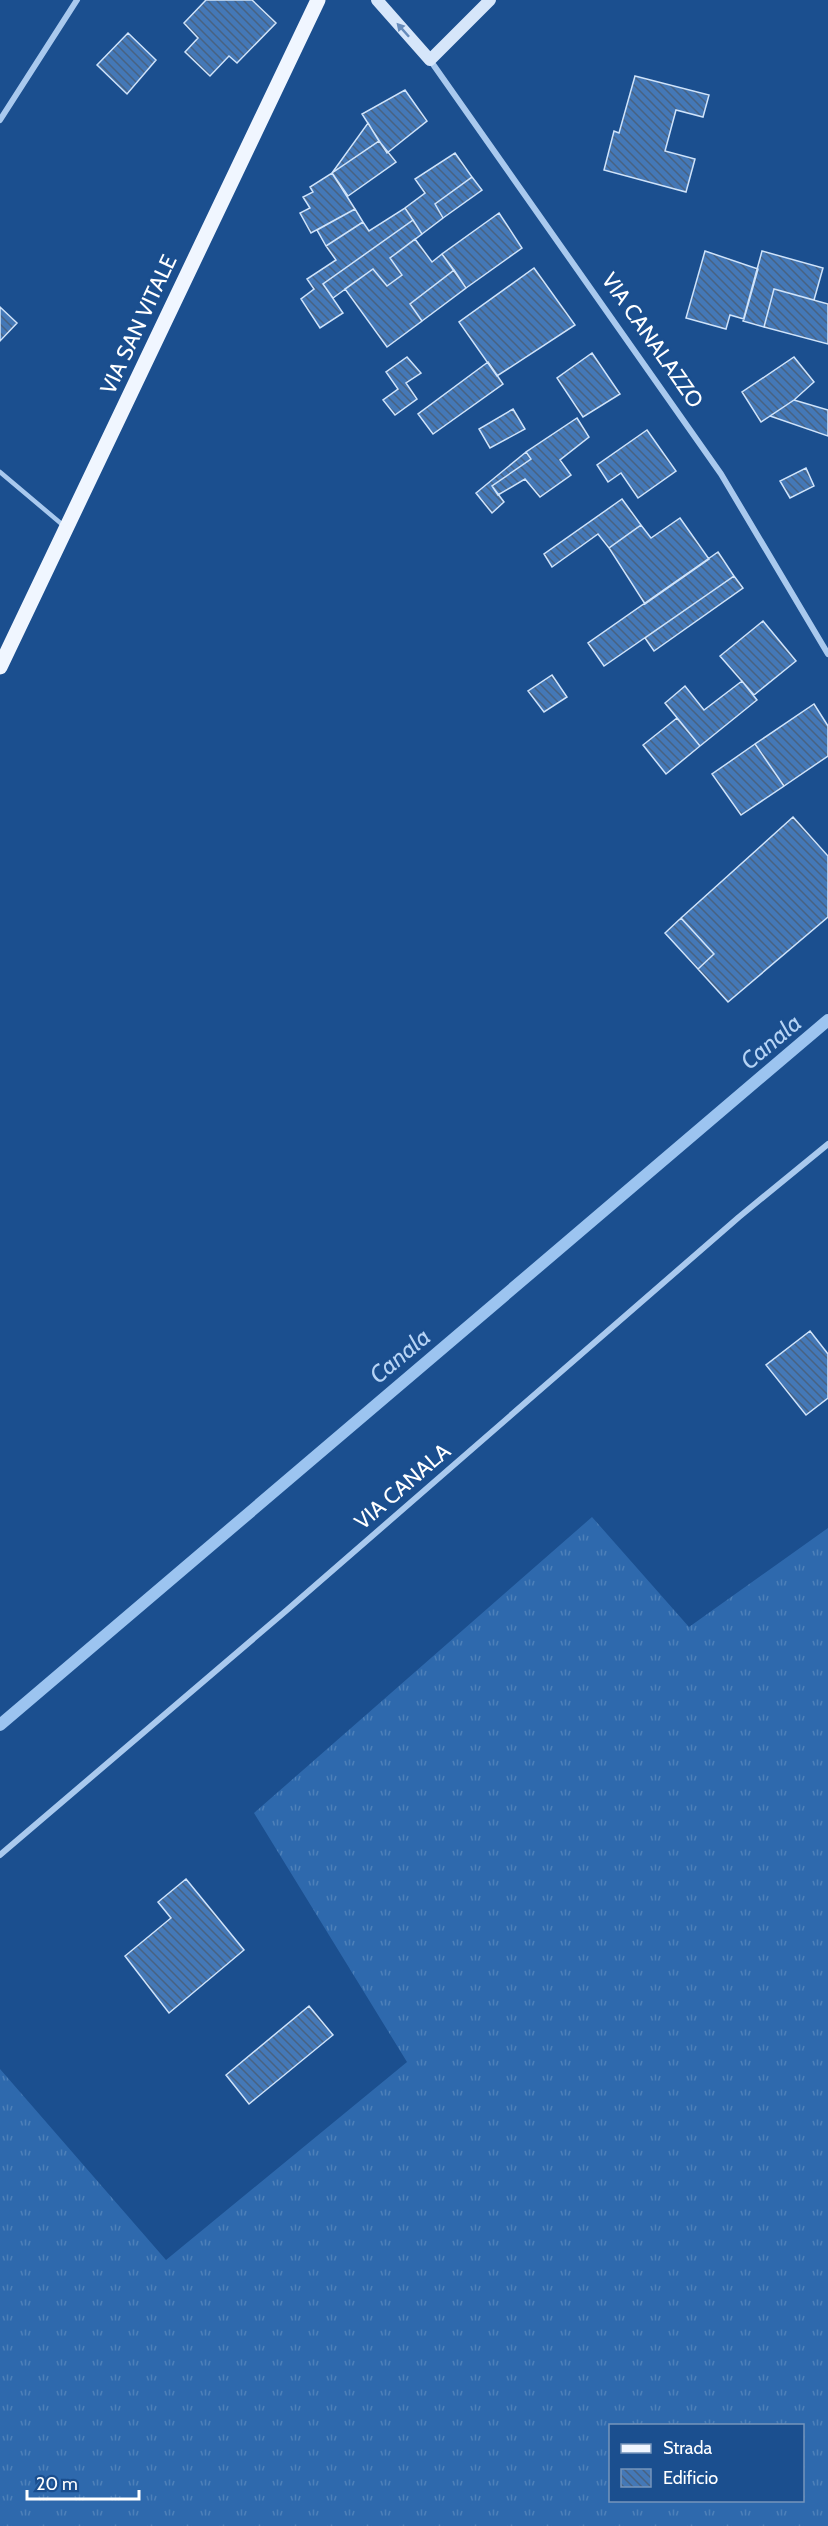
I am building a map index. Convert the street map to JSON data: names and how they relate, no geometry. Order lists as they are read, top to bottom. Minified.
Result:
{"streets":{"main road":["VIA SAN VITALE","VIA CANALAZZO"],"street":["VIA CANALA"]},"water":["Canala"],"legend":["Strada","Edificio"],"scale_bar":"20 m"}
